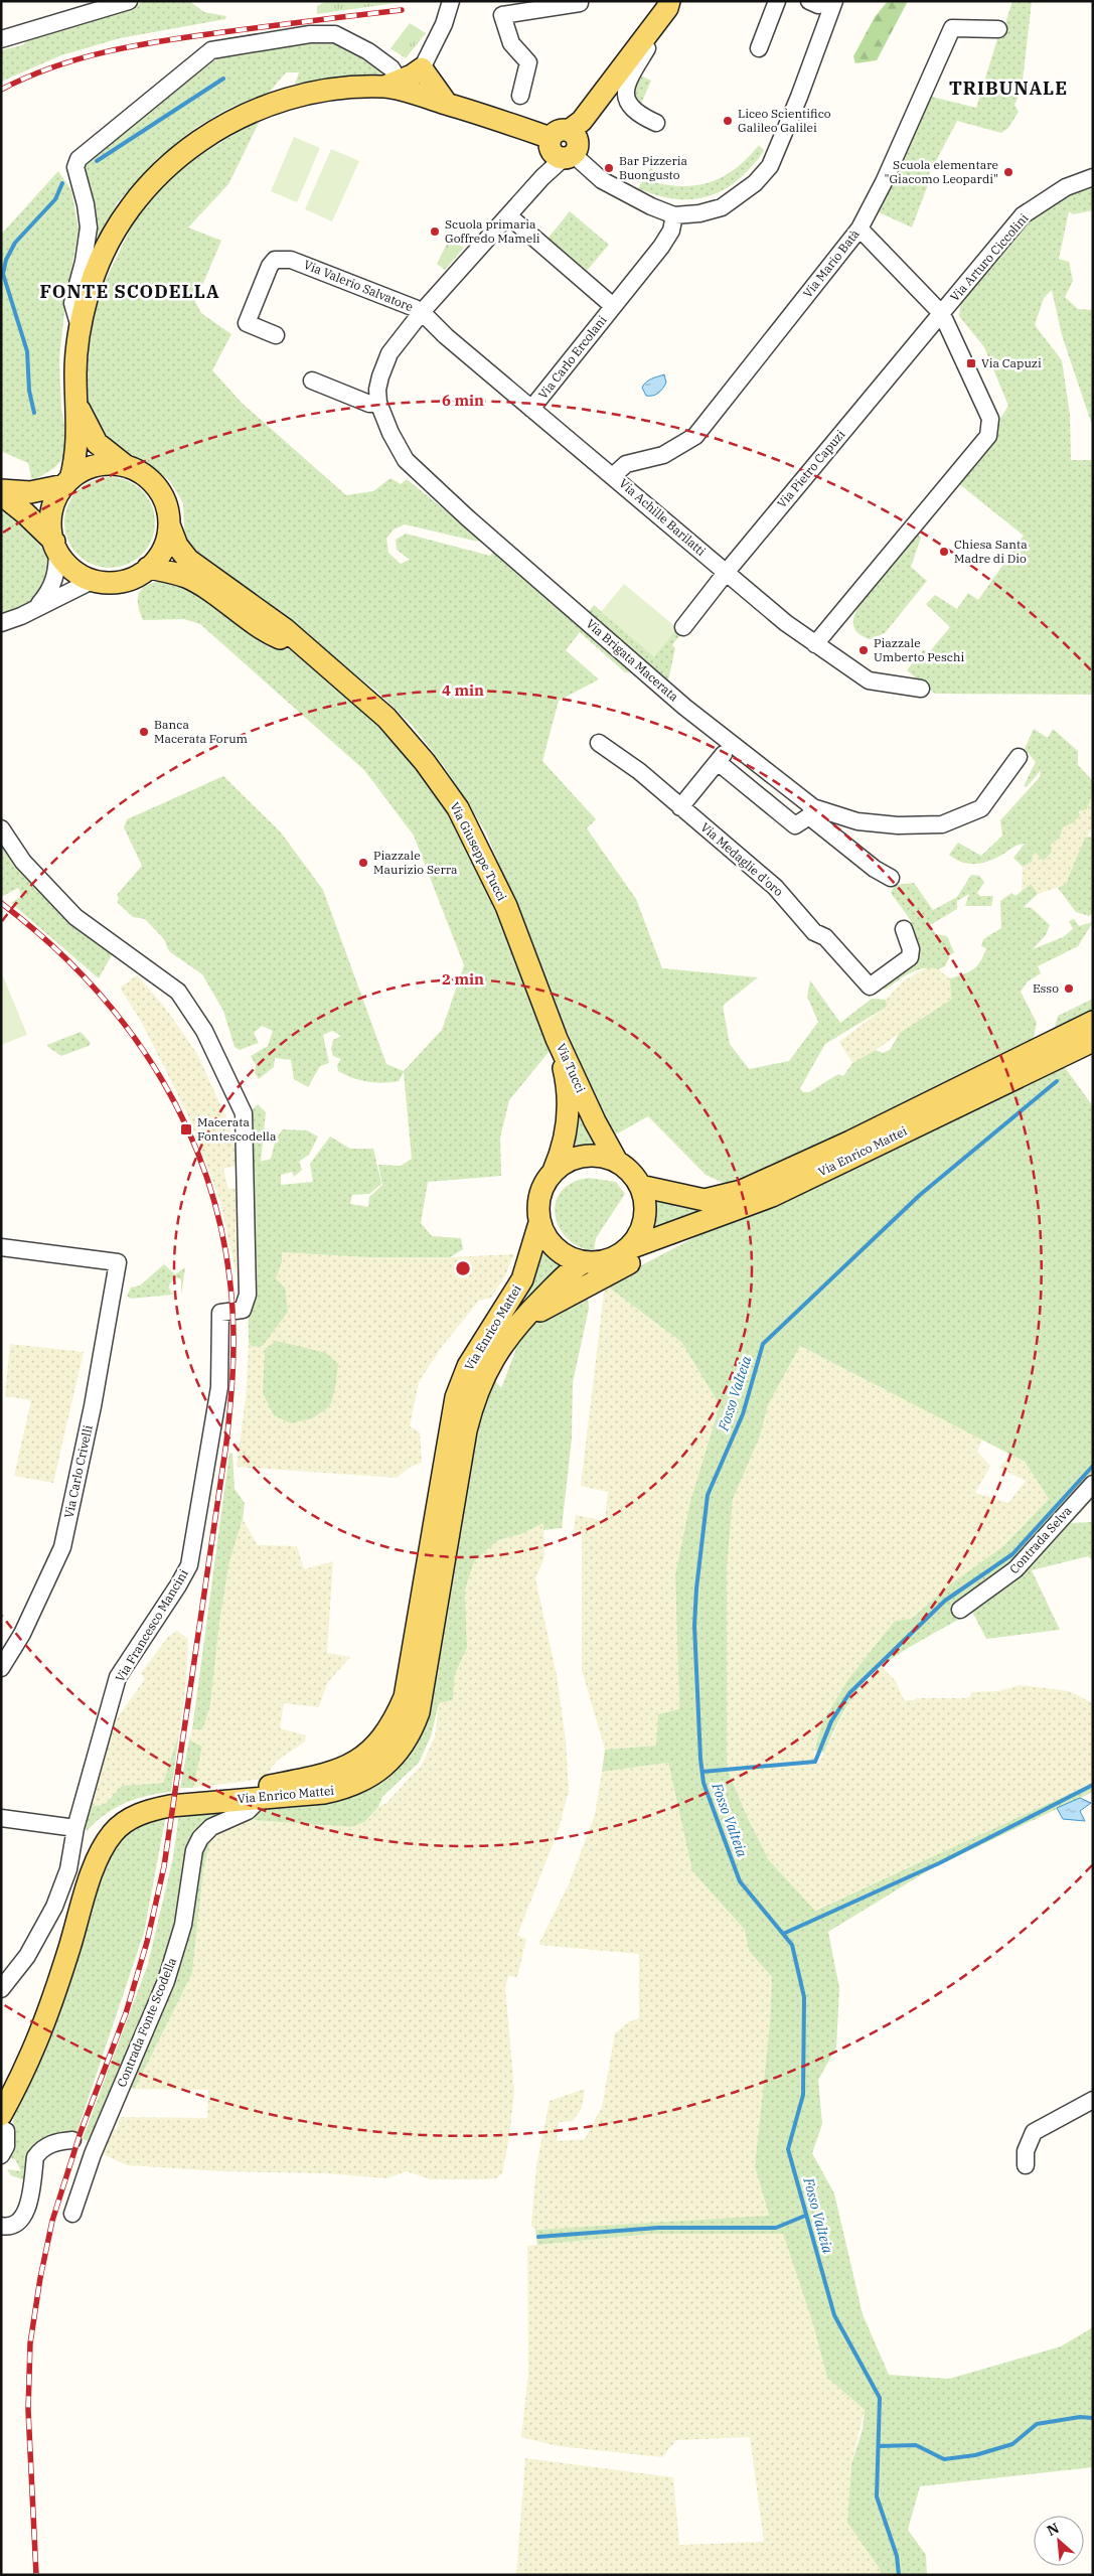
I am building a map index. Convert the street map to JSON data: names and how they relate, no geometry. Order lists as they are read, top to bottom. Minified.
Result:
{"streets":{"main road":["Via Giuseppe Tucci","Via Tucci","Via Enrico Mattei"],"street":["Via Arturo Ciccolini","Via Mario Batà","Via Valerio Salvatore","Via Carlo Ercolani","Via Pietro Capuzi","Via Achille Barilatti","Via Brigata Macerata","Via Medaglie d'oro","Via Carlo Crivelli","Contrada Selva","Via Francesco Mancini","Contrada Fonte Scodella"]},"crossings":[["Via Arturo Ciccolini","Via Pietro Capuzi"],["Via Mario Batà","Via Achille Barilatti"],["Via Valerio Salvatore","Via Achille Barilatti"],["Via Valerio Salvatore","Via Brigata Macerata"],["Via Carlo Ercolani","Via Achille Barilatti"],["Via Carlo Ercolani","Via Brigata Macerata"],["Via Pietro Capuzi","Via Achille Barilatti"],["Via Achille Barilatti","Via Brigata Macerata"],["Via Giuseppe Tucci","Via Tucci"],["Via Tucci","Via Enrico Mattei"],["Via Enrico Mattei","Contrada Fonte Scodella"]],"districts":["TRIBUNALE","FONTE SCODELLA"],"water":["Fosso Valteia"],"places":{"other":["Liceo Scientifico Galileo Galilei","Bar Pizzeria Buongusto","Scuola elementare \"Giacomo Leopardi\"","Scuola primaria Goffredo Mameli","Chiesa Santa Madre di Dio","Piazzale Umberto Peschi","Banca Macerata Forum","Piazzale Maurizio Serra","Esso"],"transit":["Via Capuzi","Macerata Fontescodella"]},"north":"top left","rings":["6 min","4 min","2 min"]}
